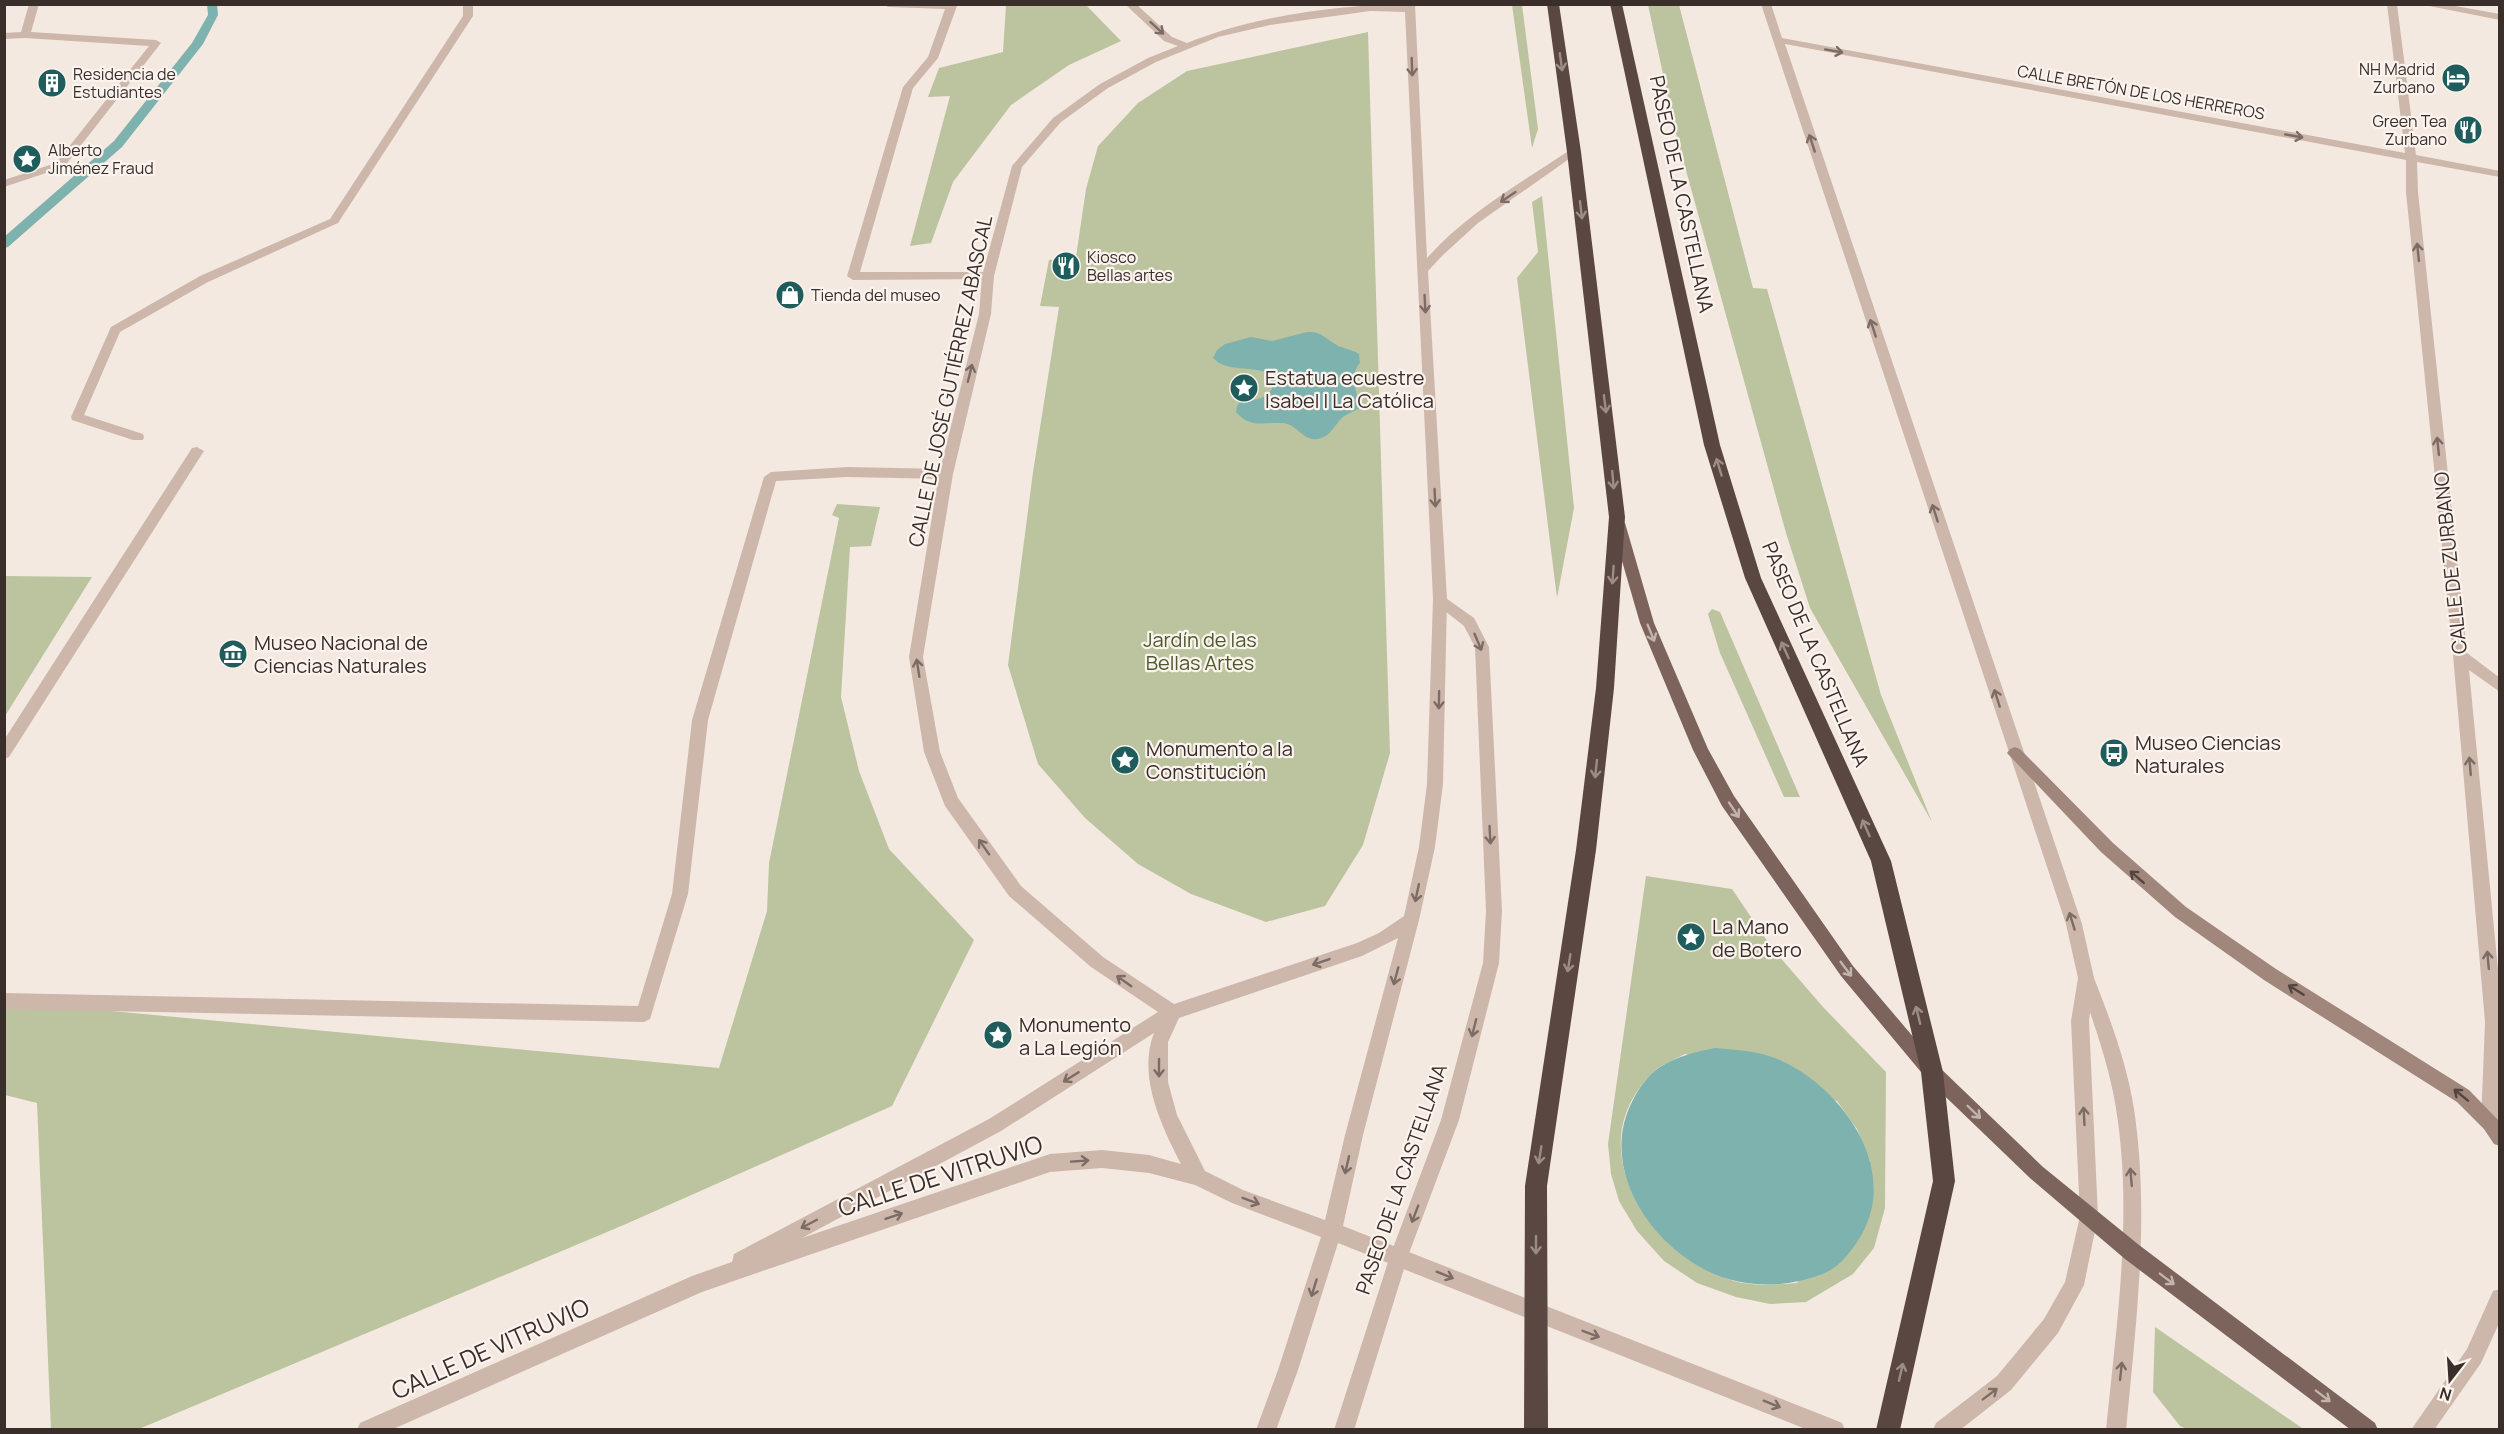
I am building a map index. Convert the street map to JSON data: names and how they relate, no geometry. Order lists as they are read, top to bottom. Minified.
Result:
{"streets":{"highway":["PASEO DE LA CASTELLANA"],"street":["CALLE BRETÓN DE LOS HERREROS","CALLE DE JOSÉ GUTIÉRREZ ABASCAL","CALLE DE ZURBANO","CALLE DE VITRUVIO"]},"crossings":[["CALLE BRETÓN DE LOS HERREROS","CALLE DE ZURBANO"],["PASEO DE LA CASTELLANA","CALLE DE VITRUVIO"],["CALLE DE JOSÉ GUTIÉRREZ ABASCAL","CALLE DE VITRUVIO"]],"one_way":["CALLE BRETÓN DE LOS HERREROS","CALLE DE JOSÉ GUTIÉRREZ ABASCAL","CALLE DE ZURBANO"],"parks":["Jardín de las Bellas Artes"],"places":{"hotel":["NH Madrid Zurbano"],"building":["Residencia de Estudiantes"],"restaurant":["Green Tea Zurbano","Kiosco Bellas artes"],"place":["Alberto Jiménez Fraud","Estatua ecuestre Isabel I La Católica","Monumento a la Constitución","La Mano de Botero","Monumento a La Legión"],"shop":["Tienda del museo"],"museum":["Museo Nacional de Ciencias Naturales"],"bus stop":["Museo Ciencias Naturales"]},"north":"bottom"}
